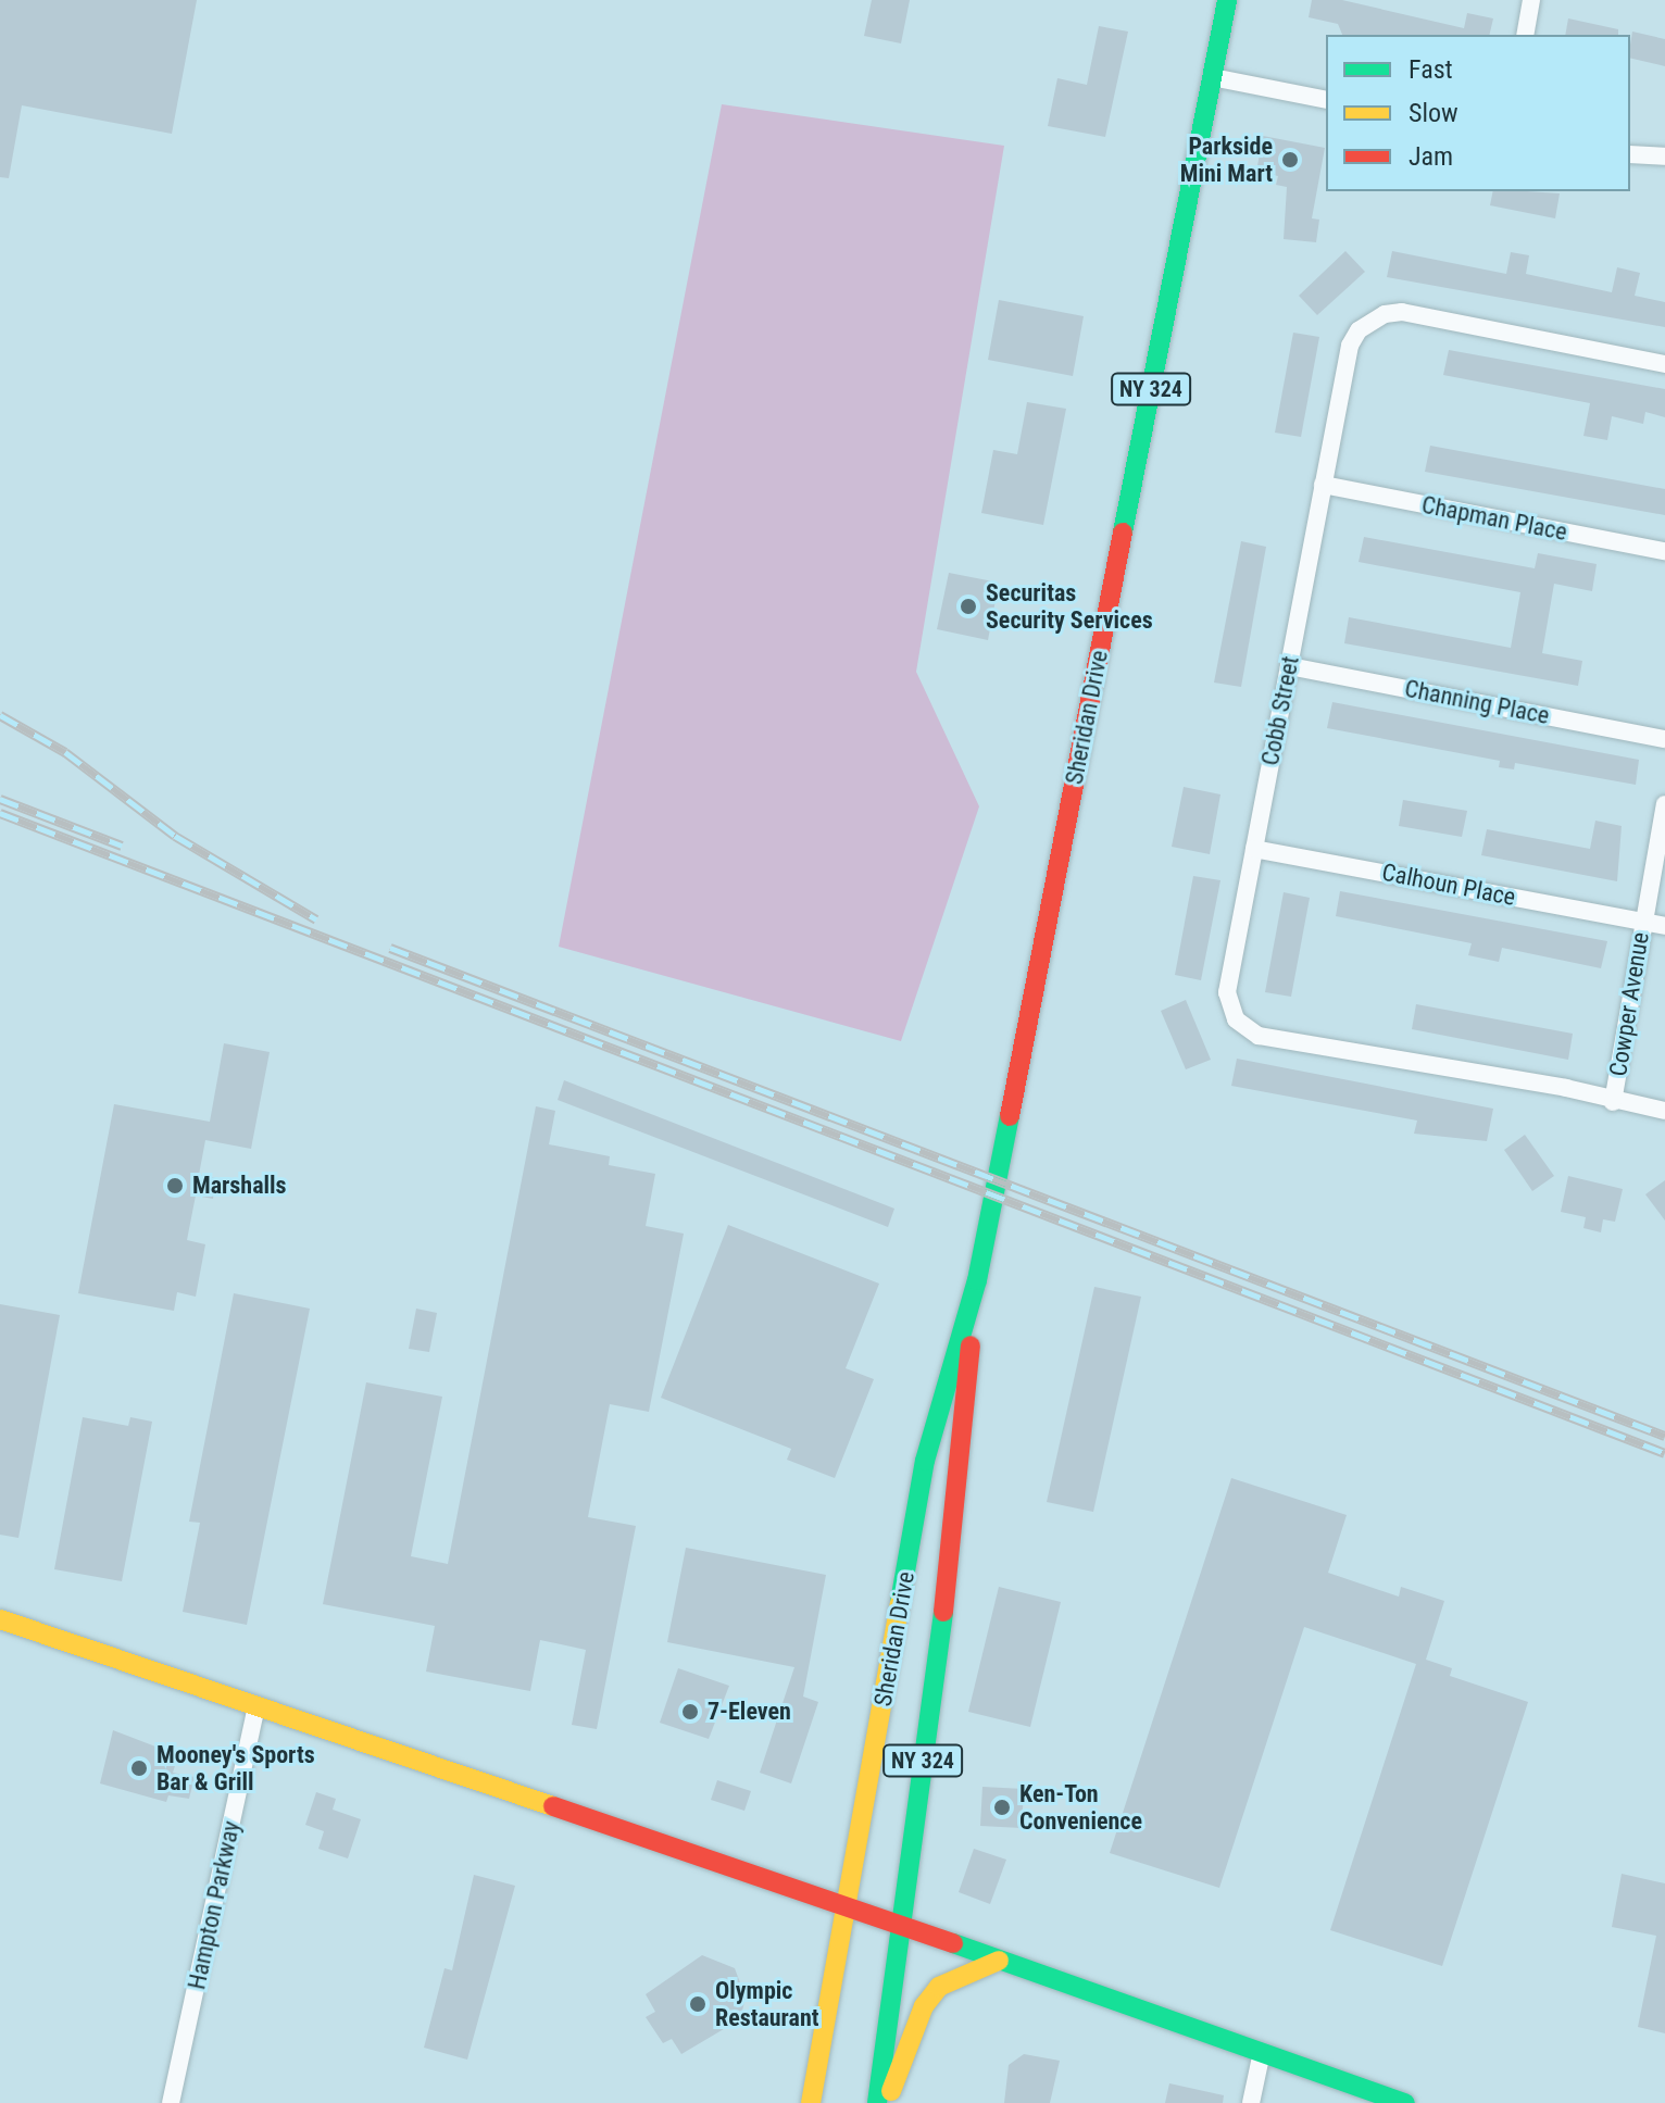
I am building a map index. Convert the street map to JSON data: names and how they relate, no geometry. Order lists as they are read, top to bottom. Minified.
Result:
{"streets":{"main road":["NY 324","Sheridan Drive"],"street":["Chapman Place","Channing Place","Cobb Street","Calhoun Place","Cowper Avenue","Hampton Parkway"]},"crossings":[["Chapman Place","Cobb Street"],["Channing Place","Cobb Street"],["Cobb Street","Calhoun Place"],["Cobb Street","Cowper Avenue"],["Calhoun Place","Cowper Avenue"]],"places":["Parkside Mini Mart","Securitas Security Services","Marshalls","7-Eleven","Mooney's Sports Bar & Grill","Ken-Ton Convenience","Olympic Restaurant"],"legend":["Fast","Slow","Jam"]}
